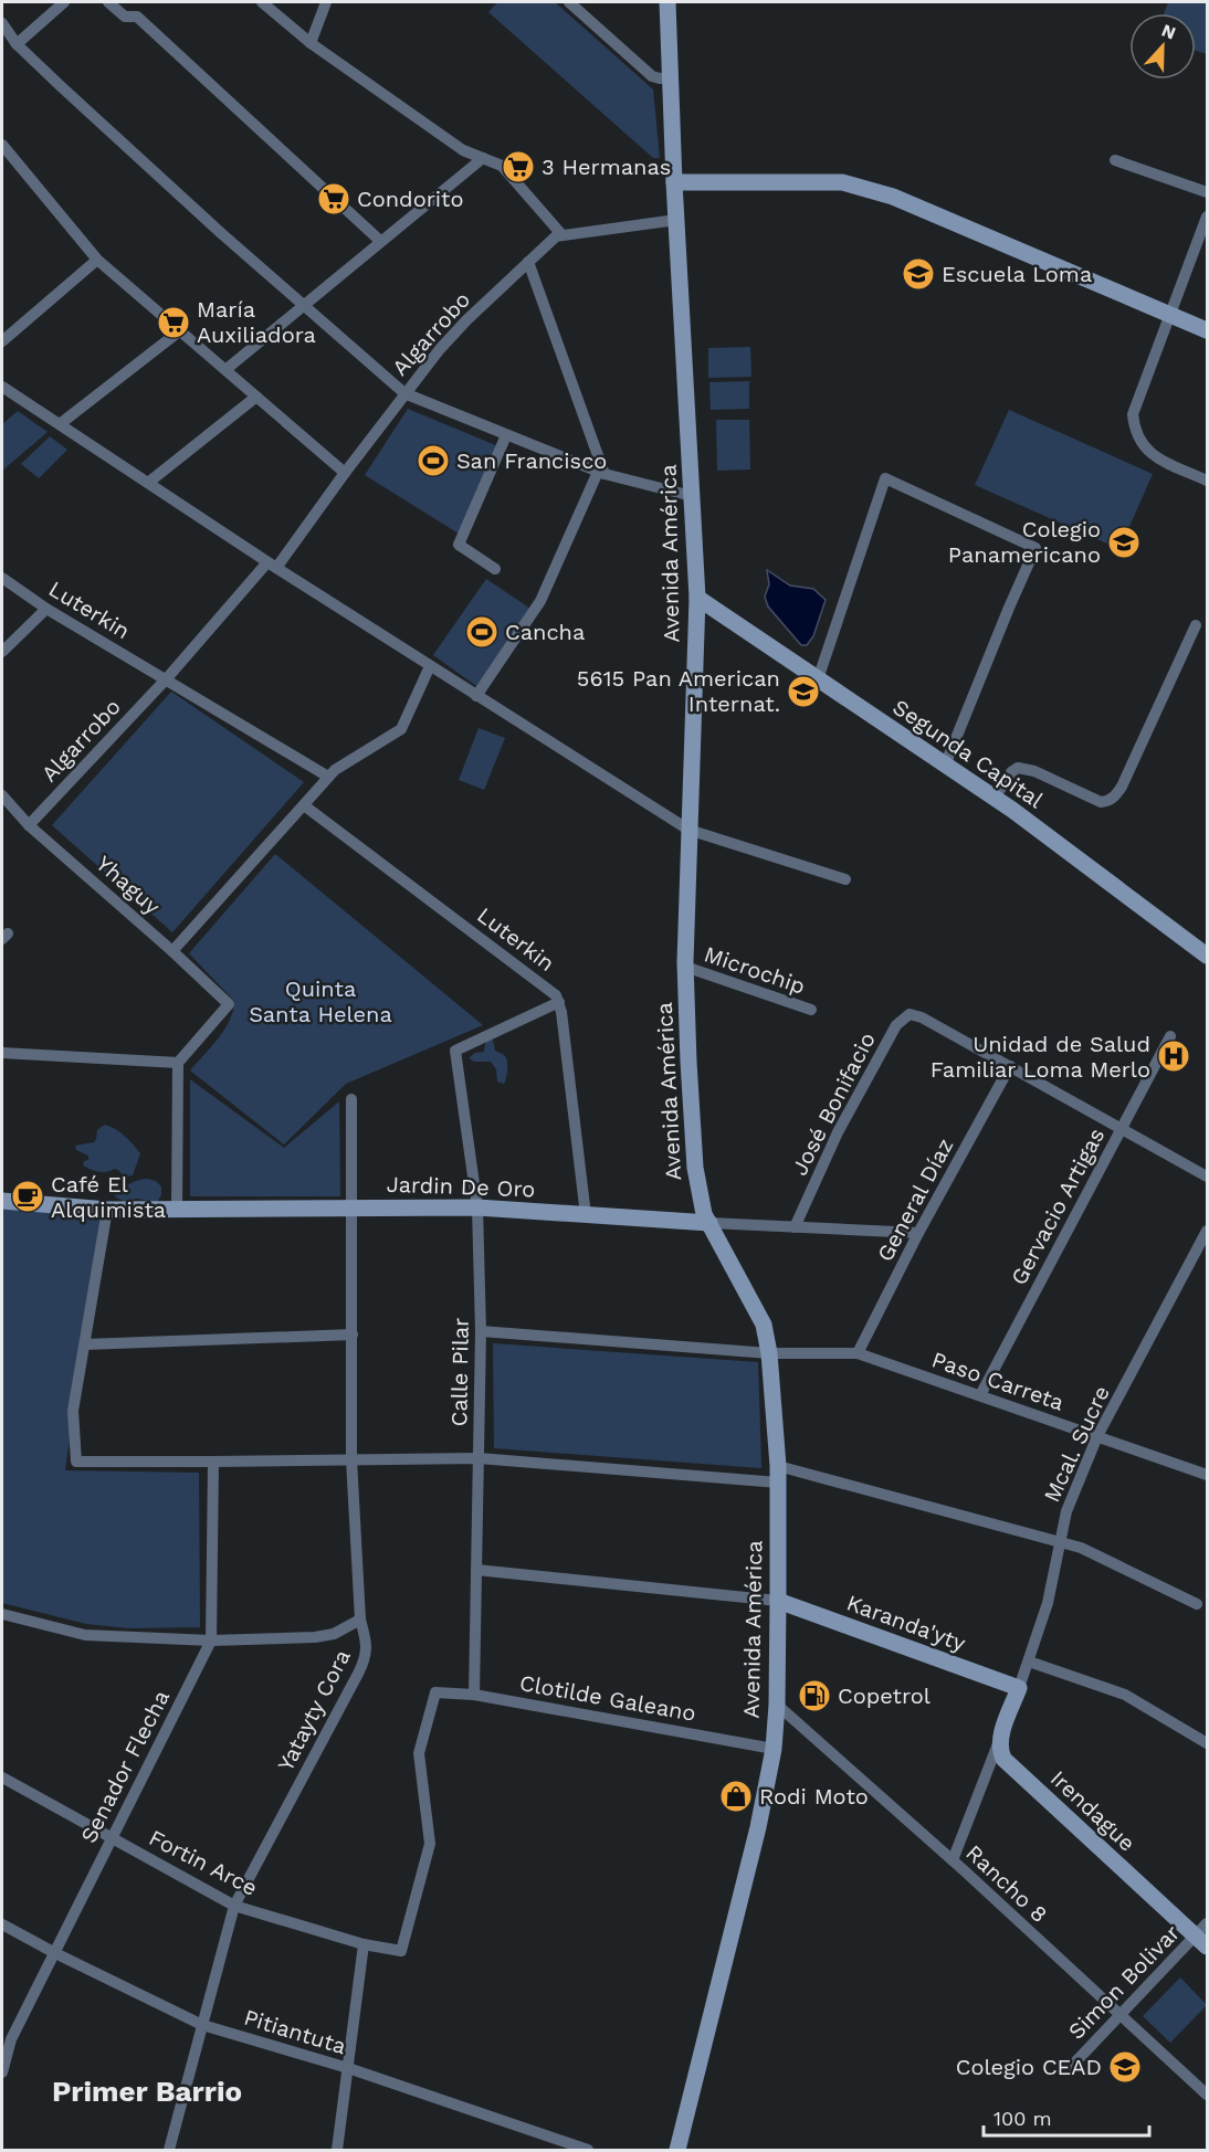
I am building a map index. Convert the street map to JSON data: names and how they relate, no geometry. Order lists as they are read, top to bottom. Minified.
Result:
{"streets":{"street":["Algarrobo","Avenida América","Luterkin","Segunda Capital","Yhaguy","Microchip","José Bonifacio","Jardin De Oro","General Díaz","Gervacio Artigas","Calle Pilar","Paso Carreta","Mcal. Sucre","Karanda'yty","Clotilde Galeano","Yatayty Cora","Senador Flecha","Irendague","Fortin Arce","Rancho 8","Simon Bolivar","Pitiantuta"]},"crossings":[["Algarrobo","Luterkin"],["Algarrobo","Yhaguy"],["Avenida América","Segunda Capital"],["Avenida América","Microchip"],["Avenida América","Jardin De Oro"],["Avenida América","Paso Carreta"],["Avenida América","Karanda'yty"],["Avenida América","Clotilde Galeano"],["Avenida América","Rancho 8"],["Luterkin","Jardin De Oro"],["Luterkin","Calle Pilar"],["José Bonifacio","Jardin De Oro"],["José Bonifacio","General Díaz"],["Jardin De Oro","General Díaz"],["Jardin De Oro","Calle Pilar"],["Jardin De Oro","Yatayty Cora"],["General Díaz","Paso Carreta"],["Gervacio Artigas","Paso Carreta"],["Calle Pilar","Paso Carreta"],["Calle Pilar","Clotilde Galeano"],["Paso Carreta","Mcal. Sucre"],["Mcal. Sucre","Karanda'yty"],["Clotilde Galeano","Fortin Arce"],["Yatayty Cora","Fortin Arce"],["Yatayty Cora","Pitiantuta"],["Senador Flecha","Fortin Arce"],["Senador Flecha","Pitiantuta"],["Irendague","Simon Bolivar"],["Rancho 8","Simon Bolivar"]],"districts":["Primer Barrio"],"parks":["Quinta Santa Helena"],"places":{"supermarket":["3 Hermanas","Condorito","María Auxiliadora"],"school or university":["Escuela Loma","Colegio Panamericano","5615 Pan American Internat.","Colegio CEAD"],"sports":["San Francisco","Cancha"],"hospital":["Unidad de Salud Familiar Loma Merlo"],"cafe":["Café El Alquimista"],"fuel station":["Copetrol"],"shop":["Rodi Moto"]},"scale_bar":"100 m","north":"top"}
